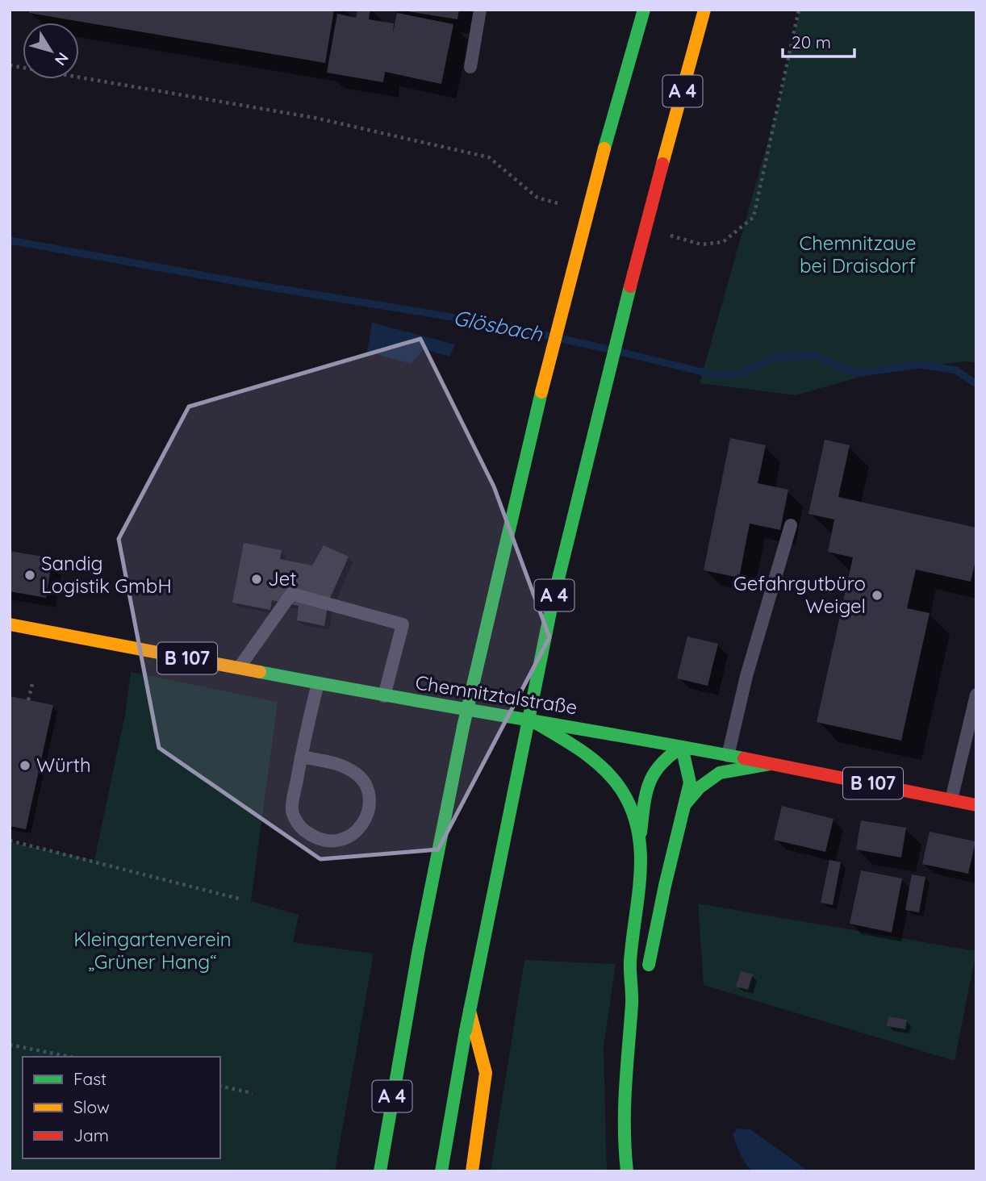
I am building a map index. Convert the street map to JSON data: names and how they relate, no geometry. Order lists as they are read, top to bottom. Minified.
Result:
{"streets":{"main road":["A 4","B 107","Chemnitztalstraße"]},"water":["Glösbach"],"parks":["Chemnitzaue bei Draisdorf","Kleingartenverein „Grüner Hang“"],"places":["Sandig Logistik GmbH","Jet","Gefahrgutbüro Weigel","Würth"],"legend":["Fast","Slow","Jam"],"scale_bar":"20 m","north":"bottom right"}
